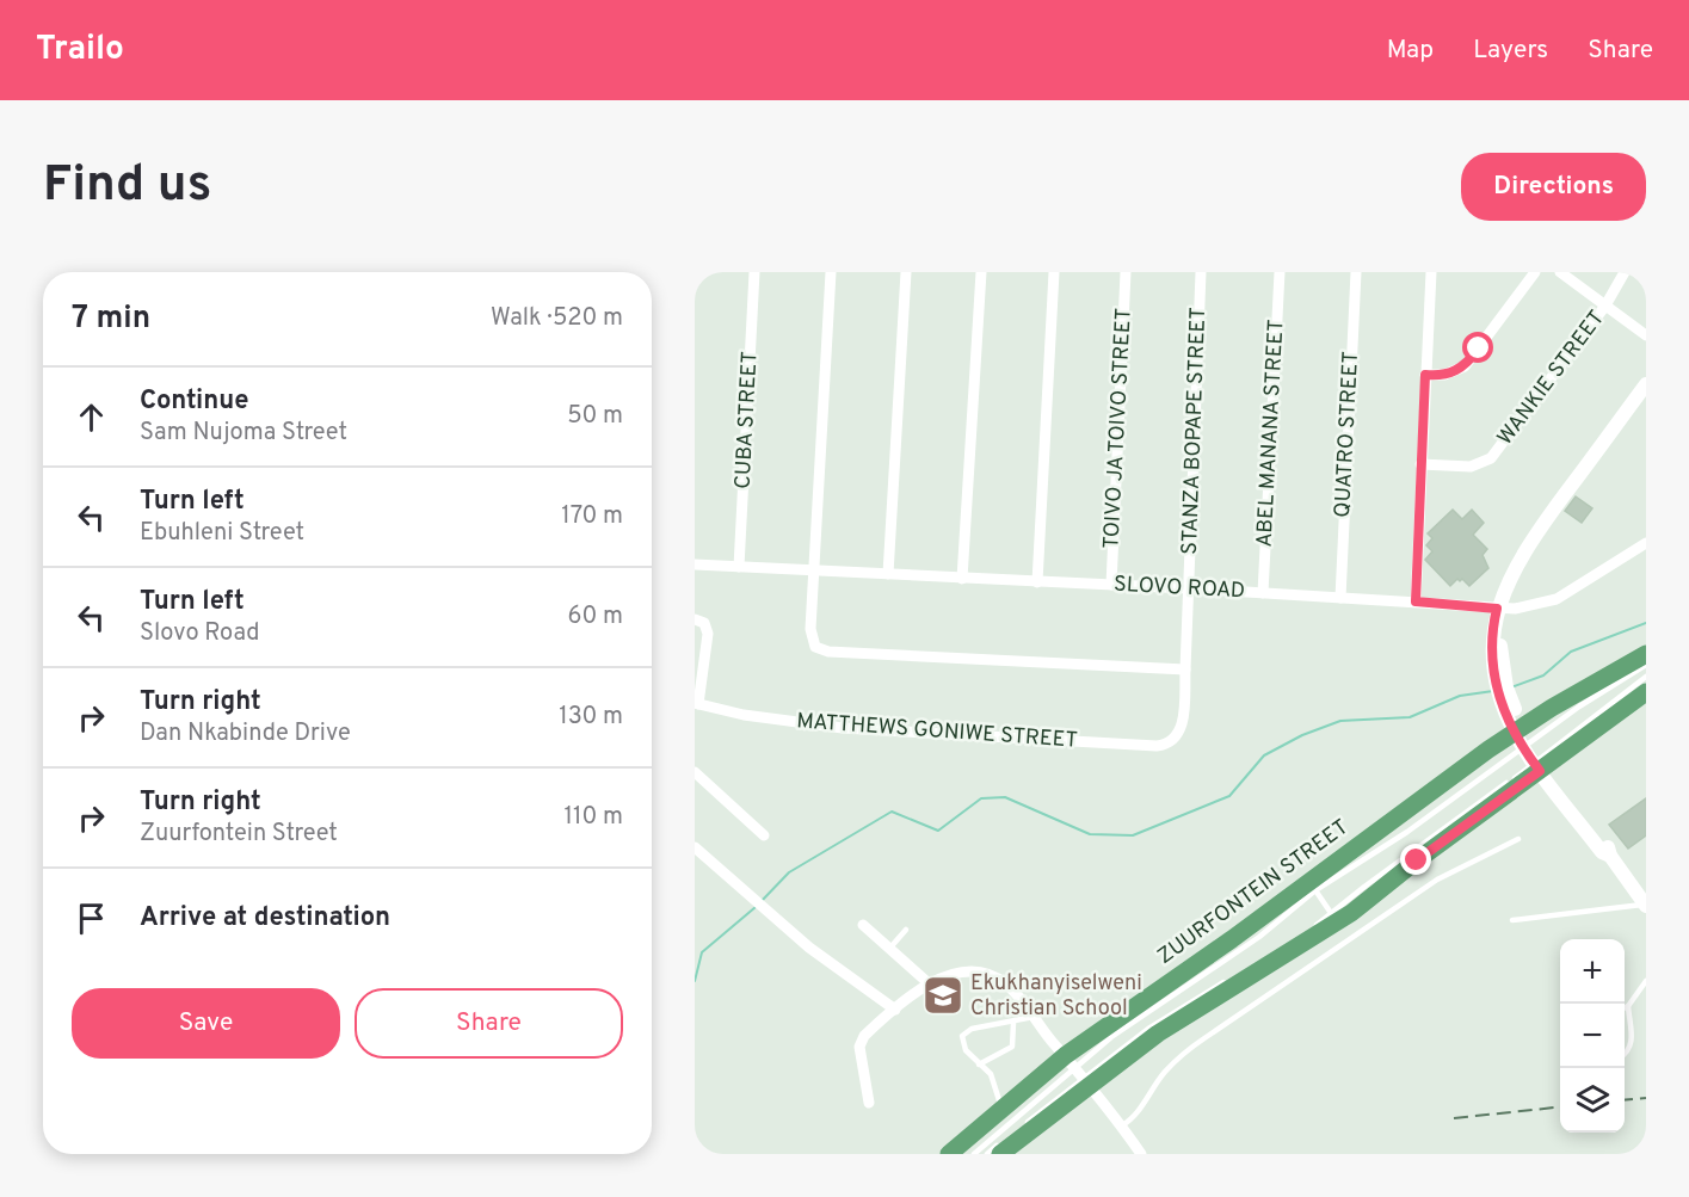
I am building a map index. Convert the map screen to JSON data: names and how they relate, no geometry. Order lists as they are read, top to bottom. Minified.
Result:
{"streets":{"main road":["ZUURFONTEIN STREET"],"street":["WANKIE STREET","CUBA STREET","TOIVO JA TOIVO STREET","STANZA BOPAPE STREET","ABEL MANANA STREET","QUATRO STREET","SLOVO ROAD","MATTHEWS GONIWE STREET"]},"crossings":[["CUBA STREET","SLOVO ROAD"],["TOIVO JA TOIVO STREET","SLOVO ROAD"],["STANZA BOPAPE STREET","SLOVO ROAD"],["STANZA BOPAPE STREET","MATTHEWS GONIWE STREET"],["ABEL MANANA STREET","SLOVO ROAD"],["QUATRO STREET","SLOVO ROAD"]],"places":{"school or university":["Ekukhanyiselweni Christian School"]},"page":{"header":"Trailo","nav":["Map","Layers","Share"],"buttons":["Directions",["Save","Share"]],"title":"Find us","heading":["7 min","Walk · 520 m"],"list":[["Continue","Sam Nujoma Street","50 m"],["Turn left","Ebuhleni Street","170 m"],["Turn left","Slovo Road","60 m"],["Turn right","Dan Nkabinde Drive","130 m"],["Turn right","Zuurfontein Street","110 m"],"Arrive at destination"],"map_buttons":["+","−"]}}
